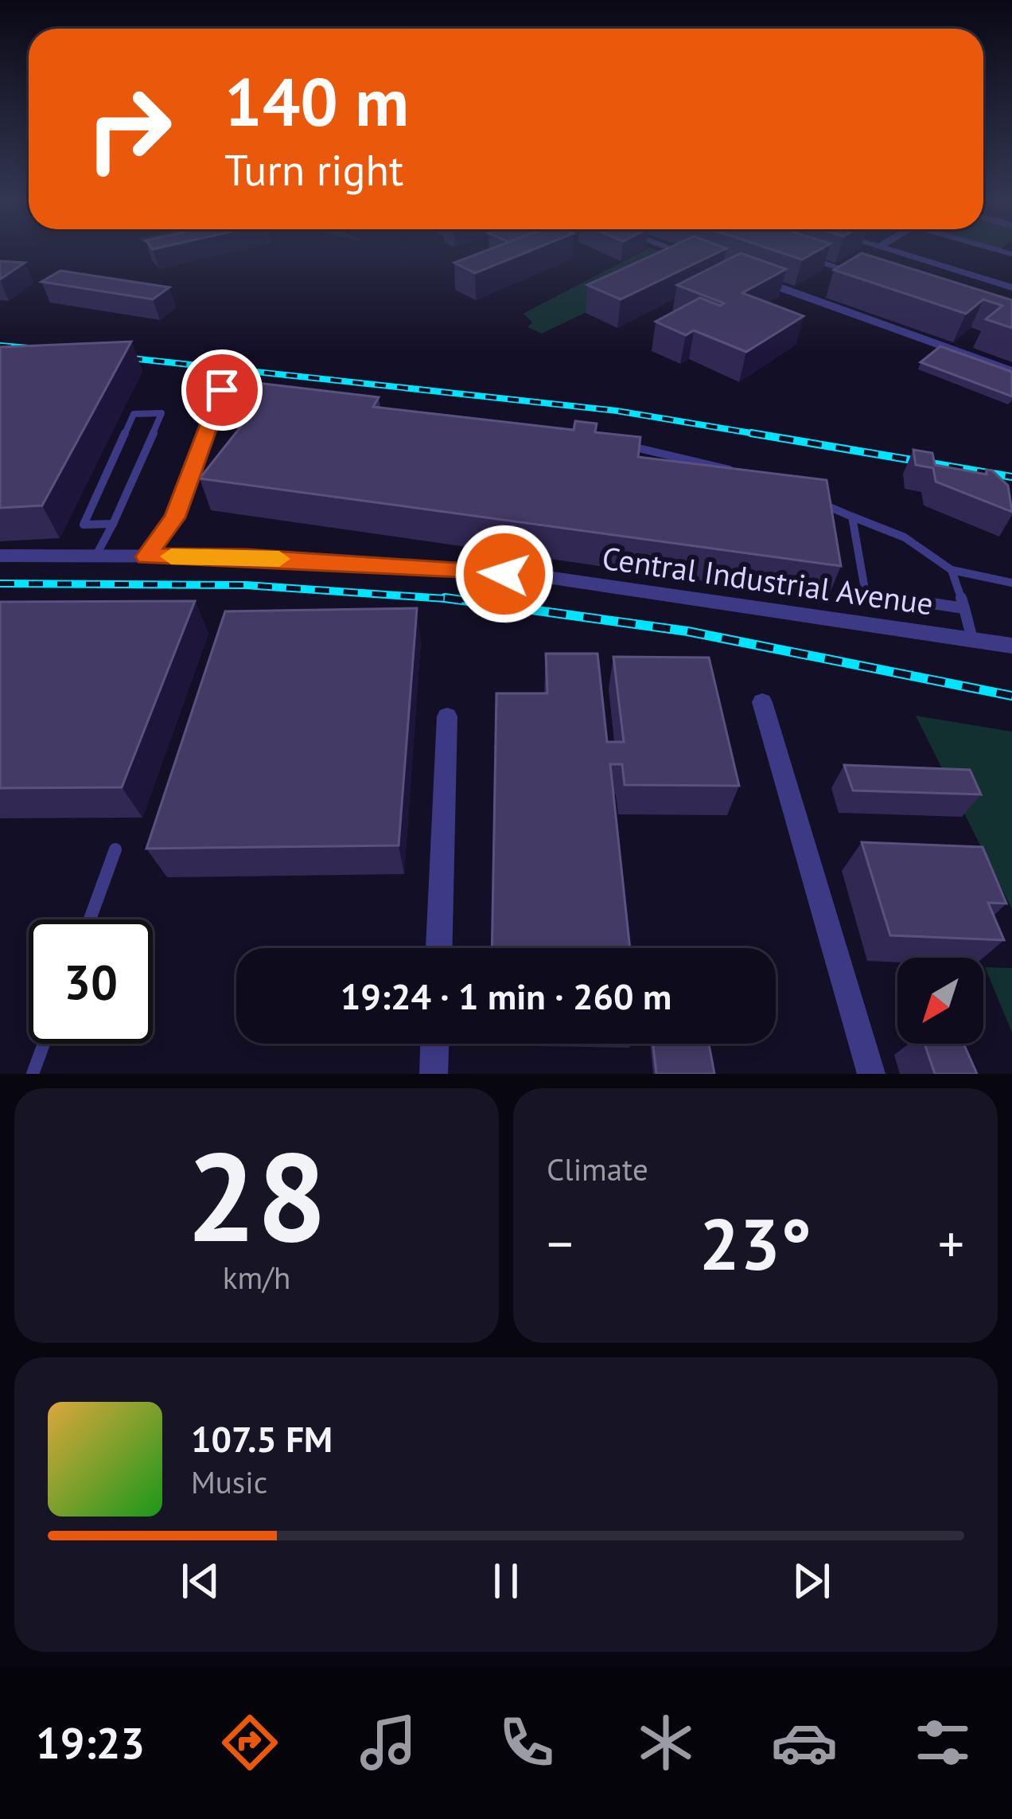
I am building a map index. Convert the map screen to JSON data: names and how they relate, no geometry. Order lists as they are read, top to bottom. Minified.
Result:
{"streets":{"street":["Central Industrial Avenue"]},"north":"bottom left","page":{"turn":["140 m","Turn right"],"limit":"30","trip":"19:24 · 1 min · 260 m","tile":[["28","km/h"],"Climate"],"heat":["−","23°","+"],"song":["107.5 FM","Music"],"tabs":"19:23"}}
